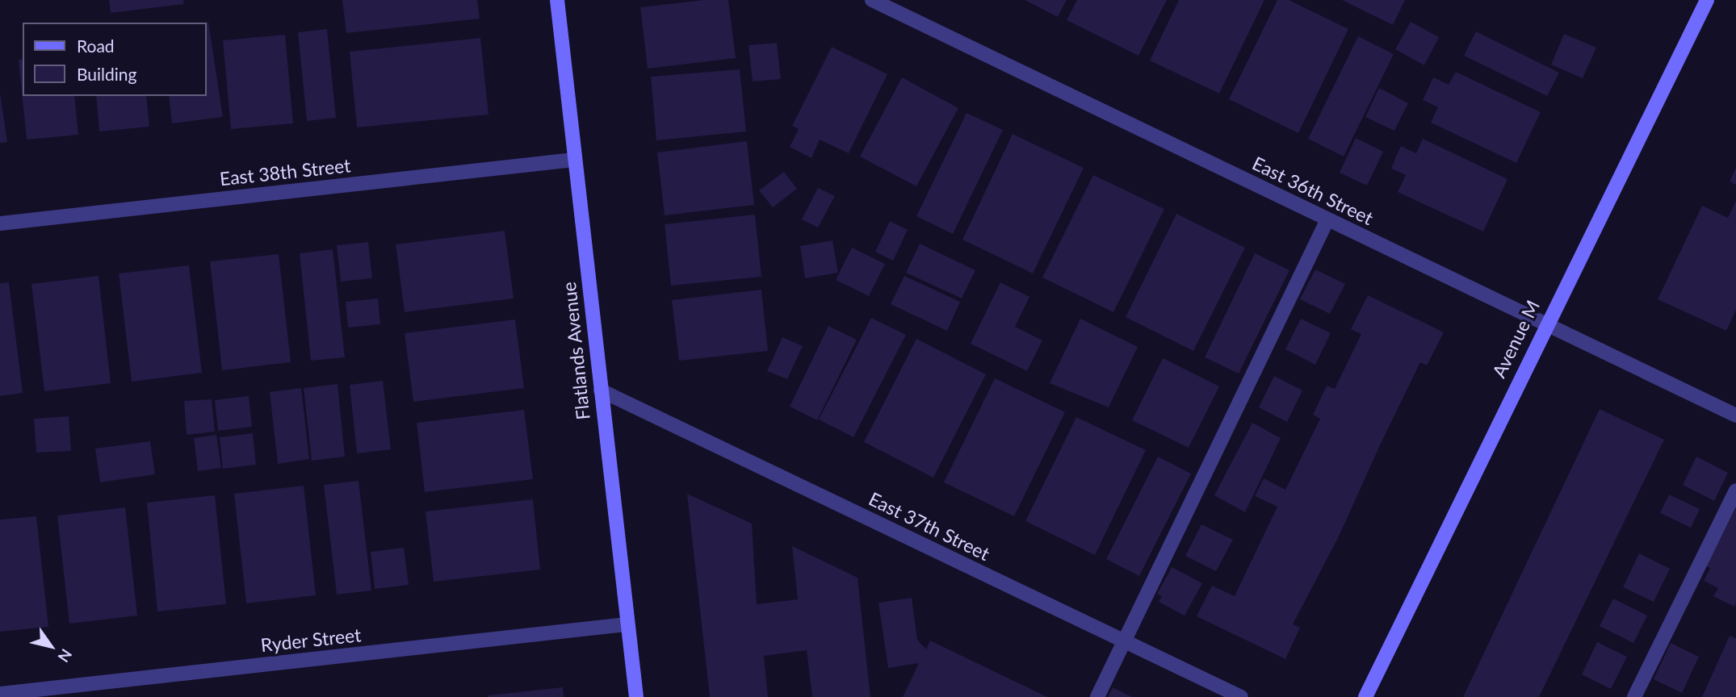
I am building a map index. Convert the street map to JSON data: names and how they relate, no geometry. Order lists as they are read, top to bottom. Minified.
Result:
{"streets":{"main road":["Avenue M","Flatlands Avenue"],"street":["East 38th Street","East 36th Street","East 37th Street","Ryder Street"]},"crossings":[["East 38th Street","Flatlands Avenue"],["East 36th Street","Avenue M"],["Flatlands Avenue","East 37th Street"],["Flatlands Avenue","Ryder Street"]],"legend":["Road","Building"],"north":"bottom right"}
